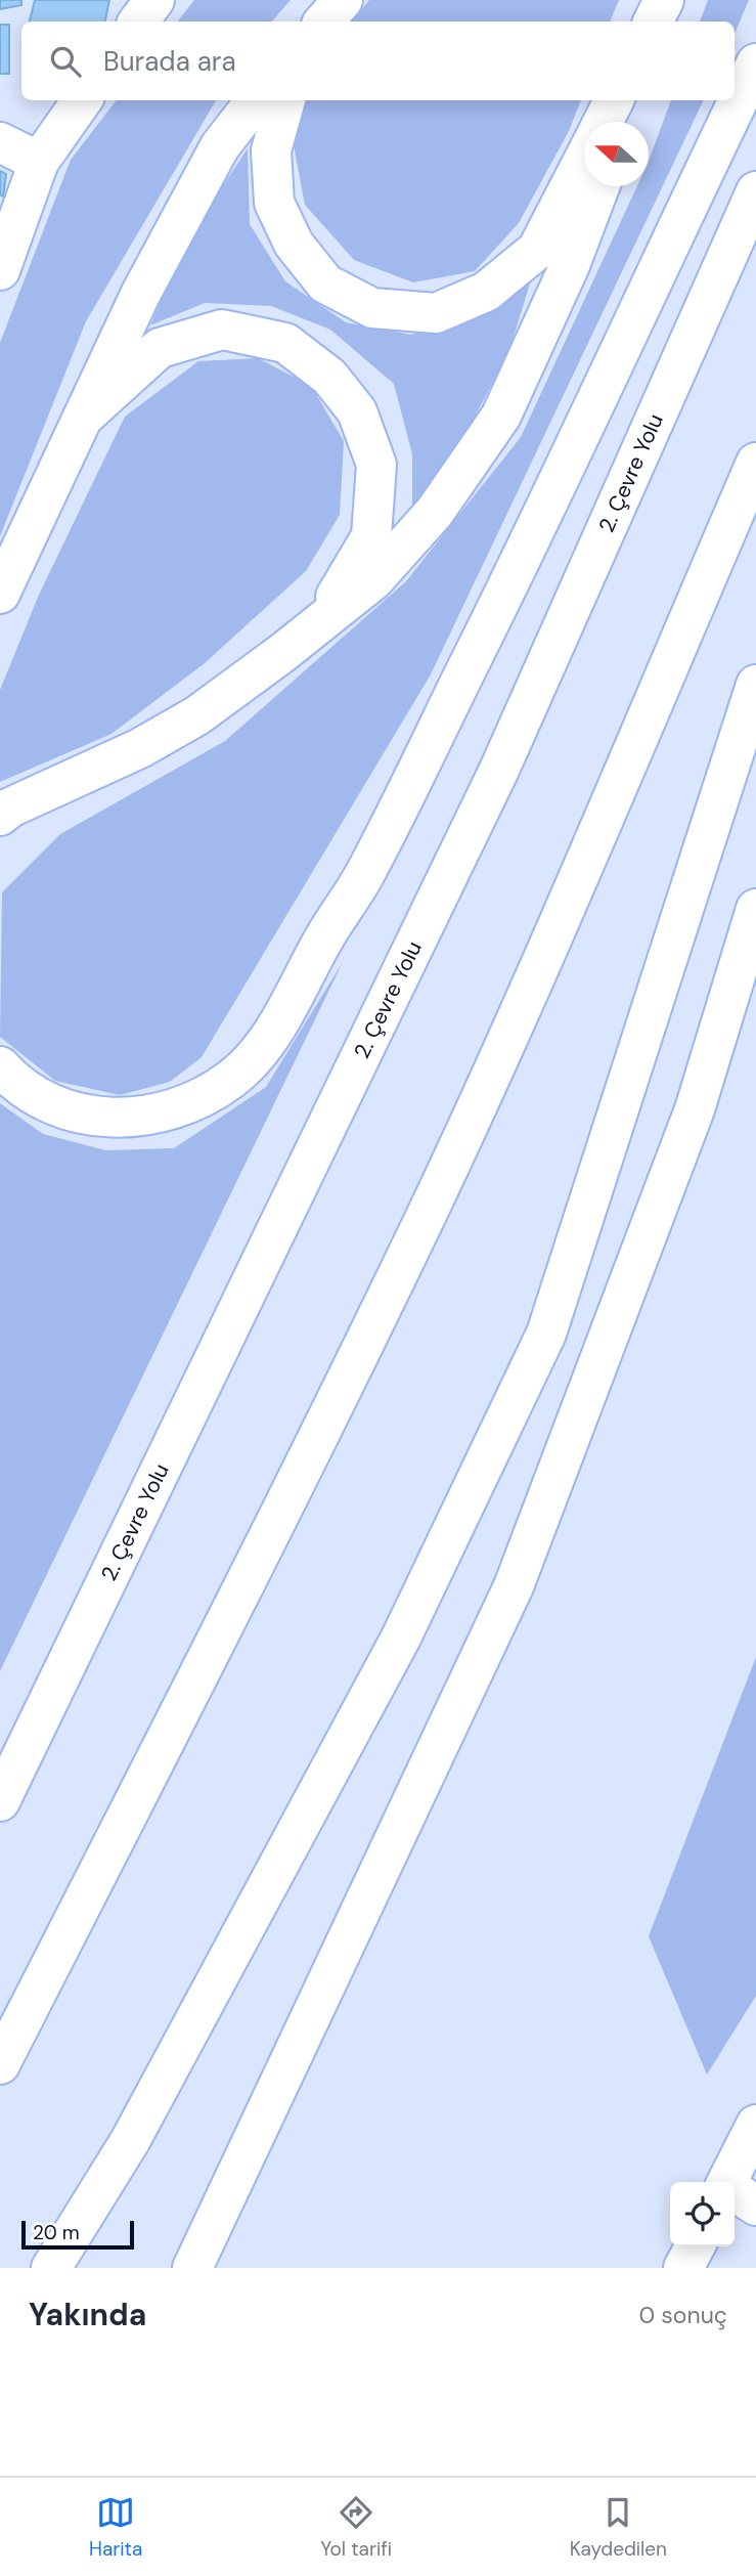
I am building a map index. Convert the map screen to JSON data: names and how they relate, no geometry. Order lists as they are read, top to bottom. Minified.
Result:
{"streets":{"main road":["2. Çevre Yolu"]},"scale_bar":"20 m","north":"left","page":{"search":"Burada ara","scale":"20 m","heading":["Yakında","0 sonuç"],"nav":["Harita","Yol tarifi","Kaydedilen"]}}
